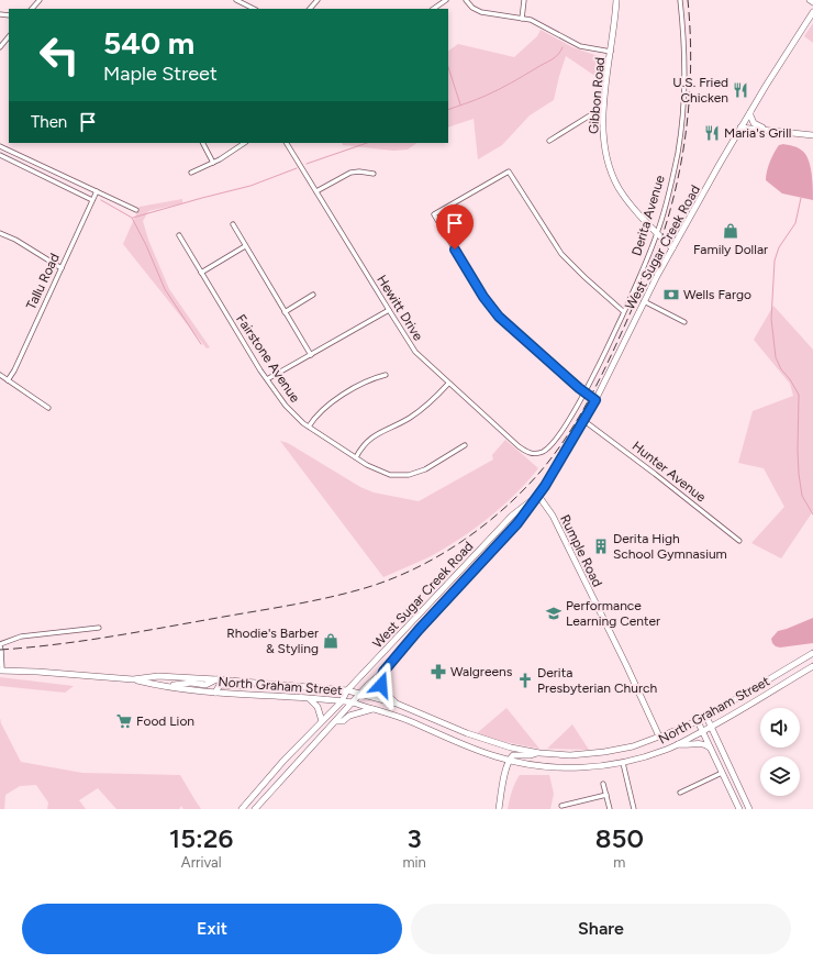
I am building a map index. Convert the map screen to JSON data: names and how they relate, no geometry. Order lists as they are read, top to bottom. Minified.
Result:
{"streets":{"main road":["Gibbon Road","West Sugar Creek Road","Rumple Road","North Graham Street"],"street":["Derita Avenue","Tallu Road","Hewitt Drive","Fairstone Avenue","Hunter Avenue"]},"crossings":[["Gibbon Road","Derita Avenue"],["Gibbon Road","West Sugar Creek Road"],["Derita Avenue","Hewitt Drive"],["West Sugar Creek Road","Hunter Avenue"],["West Sugar Creek Road","Rumple Road"],["West Sugar Creek Road","North Graham Street"],["Rumple Road","North Graham Street"]],"places":{"restaurant":["U.S. Fried Chicken","Maria's Grill"],"shop":["Family Dollar","Rhodie's Barber & Styling"],"bank":["Wells Fargo"],"building":["Derita High School Gymnasium"],"school or university":["Performance Learning Center"],"pharmacy":["Walgreens"],"church":["Derita Presbyterian Church"],"supermarket":["Food Lion"]},"page":{"turn":["540 m","Maple Street"],"then":"Then","eta":["15:26","Arrival","3","min","850","m"],"buttons":["Exit","Share"]}}
